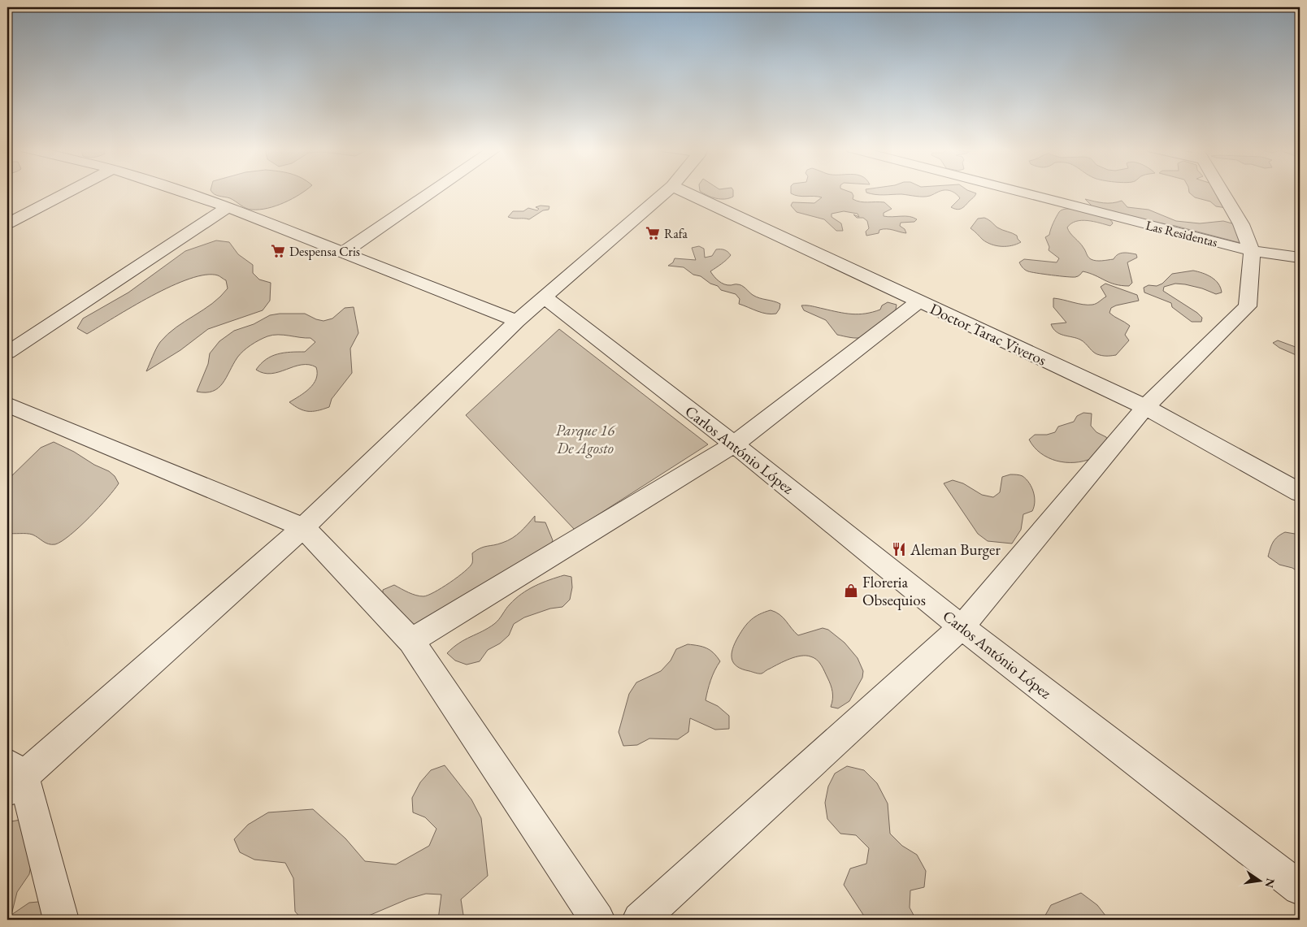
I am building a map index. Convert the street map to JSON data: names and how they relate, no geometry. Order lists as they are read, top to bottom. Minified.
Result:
{"streets":{"street":["Las Residentas","Doctor Tarac Viveros","Carlos António López"]},"parks":["Parque 16 De Agosto"],"places":{"supermarket":["Rafa","Despensa Cris"],"restaurant":["Aleman Burger"],"shop":["Floreria Obsequios"]},"north":"right"}
